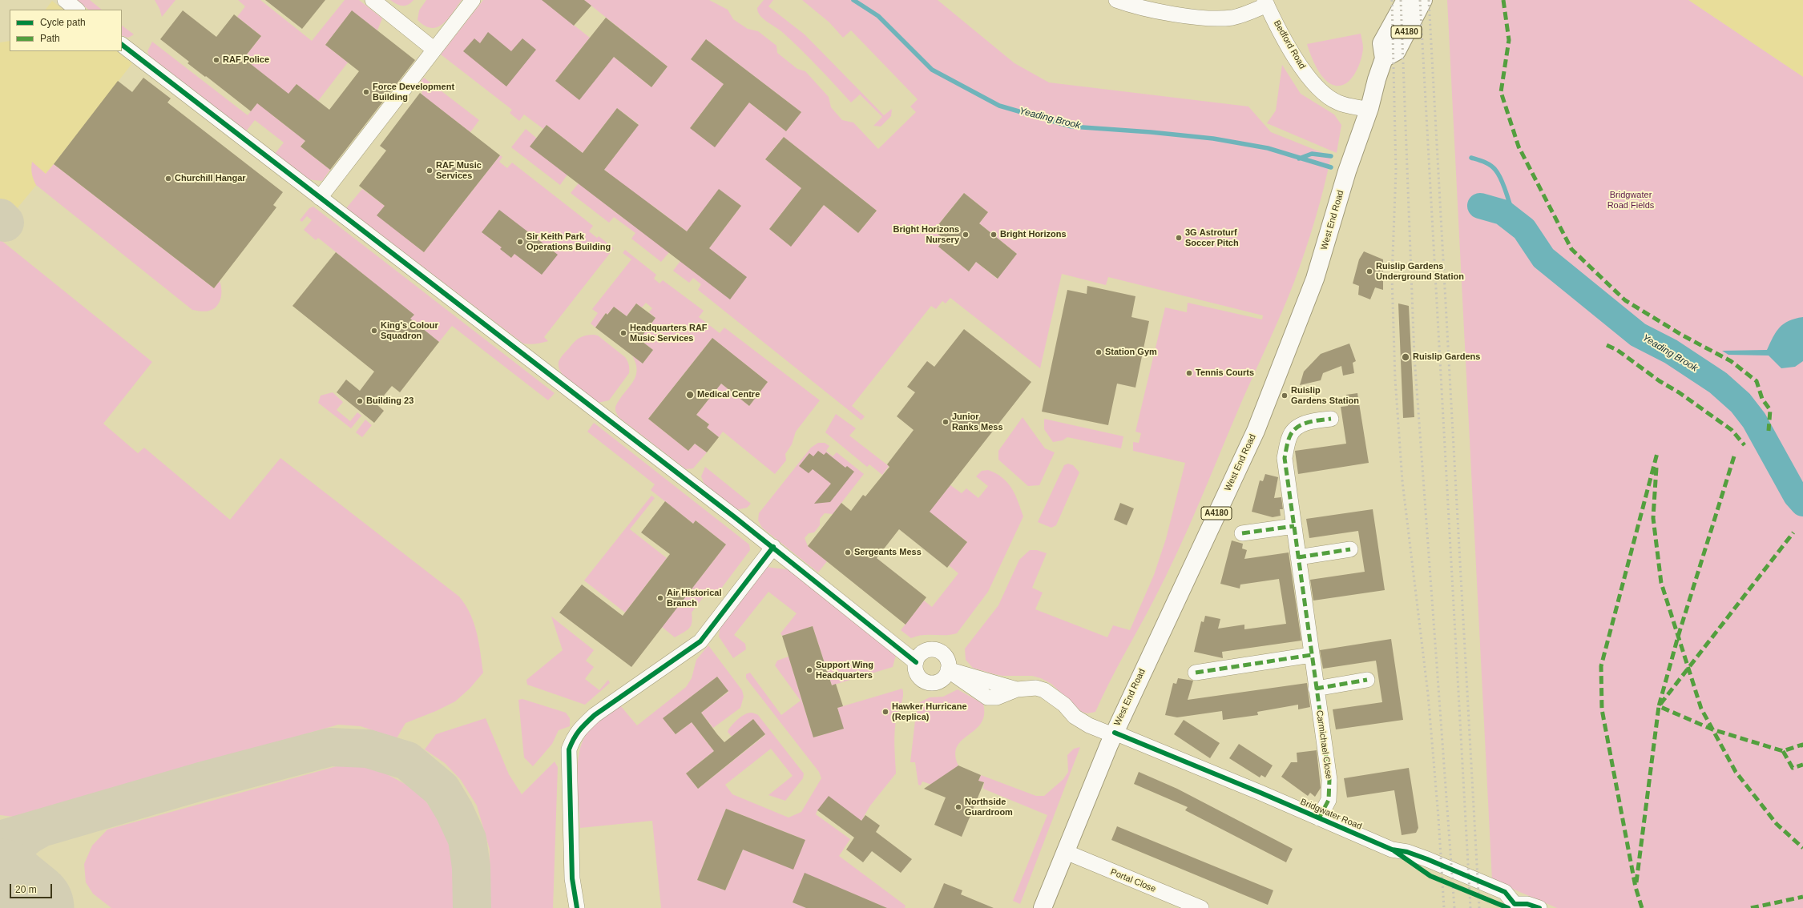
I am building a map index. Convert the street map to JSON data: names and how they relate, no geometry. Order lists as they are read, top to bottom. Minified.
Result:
{"streets":{"main road":["A4180","West End Road"],"street":["Bedford Road","Carmichael Close","Bridgwater Road","Portal Close"]},"crossings":[["A4180","West End Road"],["Bedford Road","West End Road"],["West End Road","Bridgwater Road"],["West End Road","Portal Close"],["Carmichael Close","Bridgwater Road"]],"water":["Yeading Brook"],"parks":["Bridgwater Road Fields"],"places":["RAF Police","Force Development Building","RAF Music Services","Churchill Hangar","Bright Horizons Nursery","Bright Horizons","3G Astroturf Soccer Pitch","Sir Keith Park Operations Building","Ruislip Gardens Underground Station","King's Colour Squadron","Headquarters RAF Music Services","Station Gym","Ruislip Gardens","Tennis Courts","Medical Centre","Ruislip Gardens Station","Building 23","Junior Ranks Mess","Sergeants Mess","Air Historical Branch","Support Wing Headquarters","Hawker Hurricane (Replica)","Northside Guardroom"],"legend":["Cycle path","Path"],"scale_bar":"20 m"}
